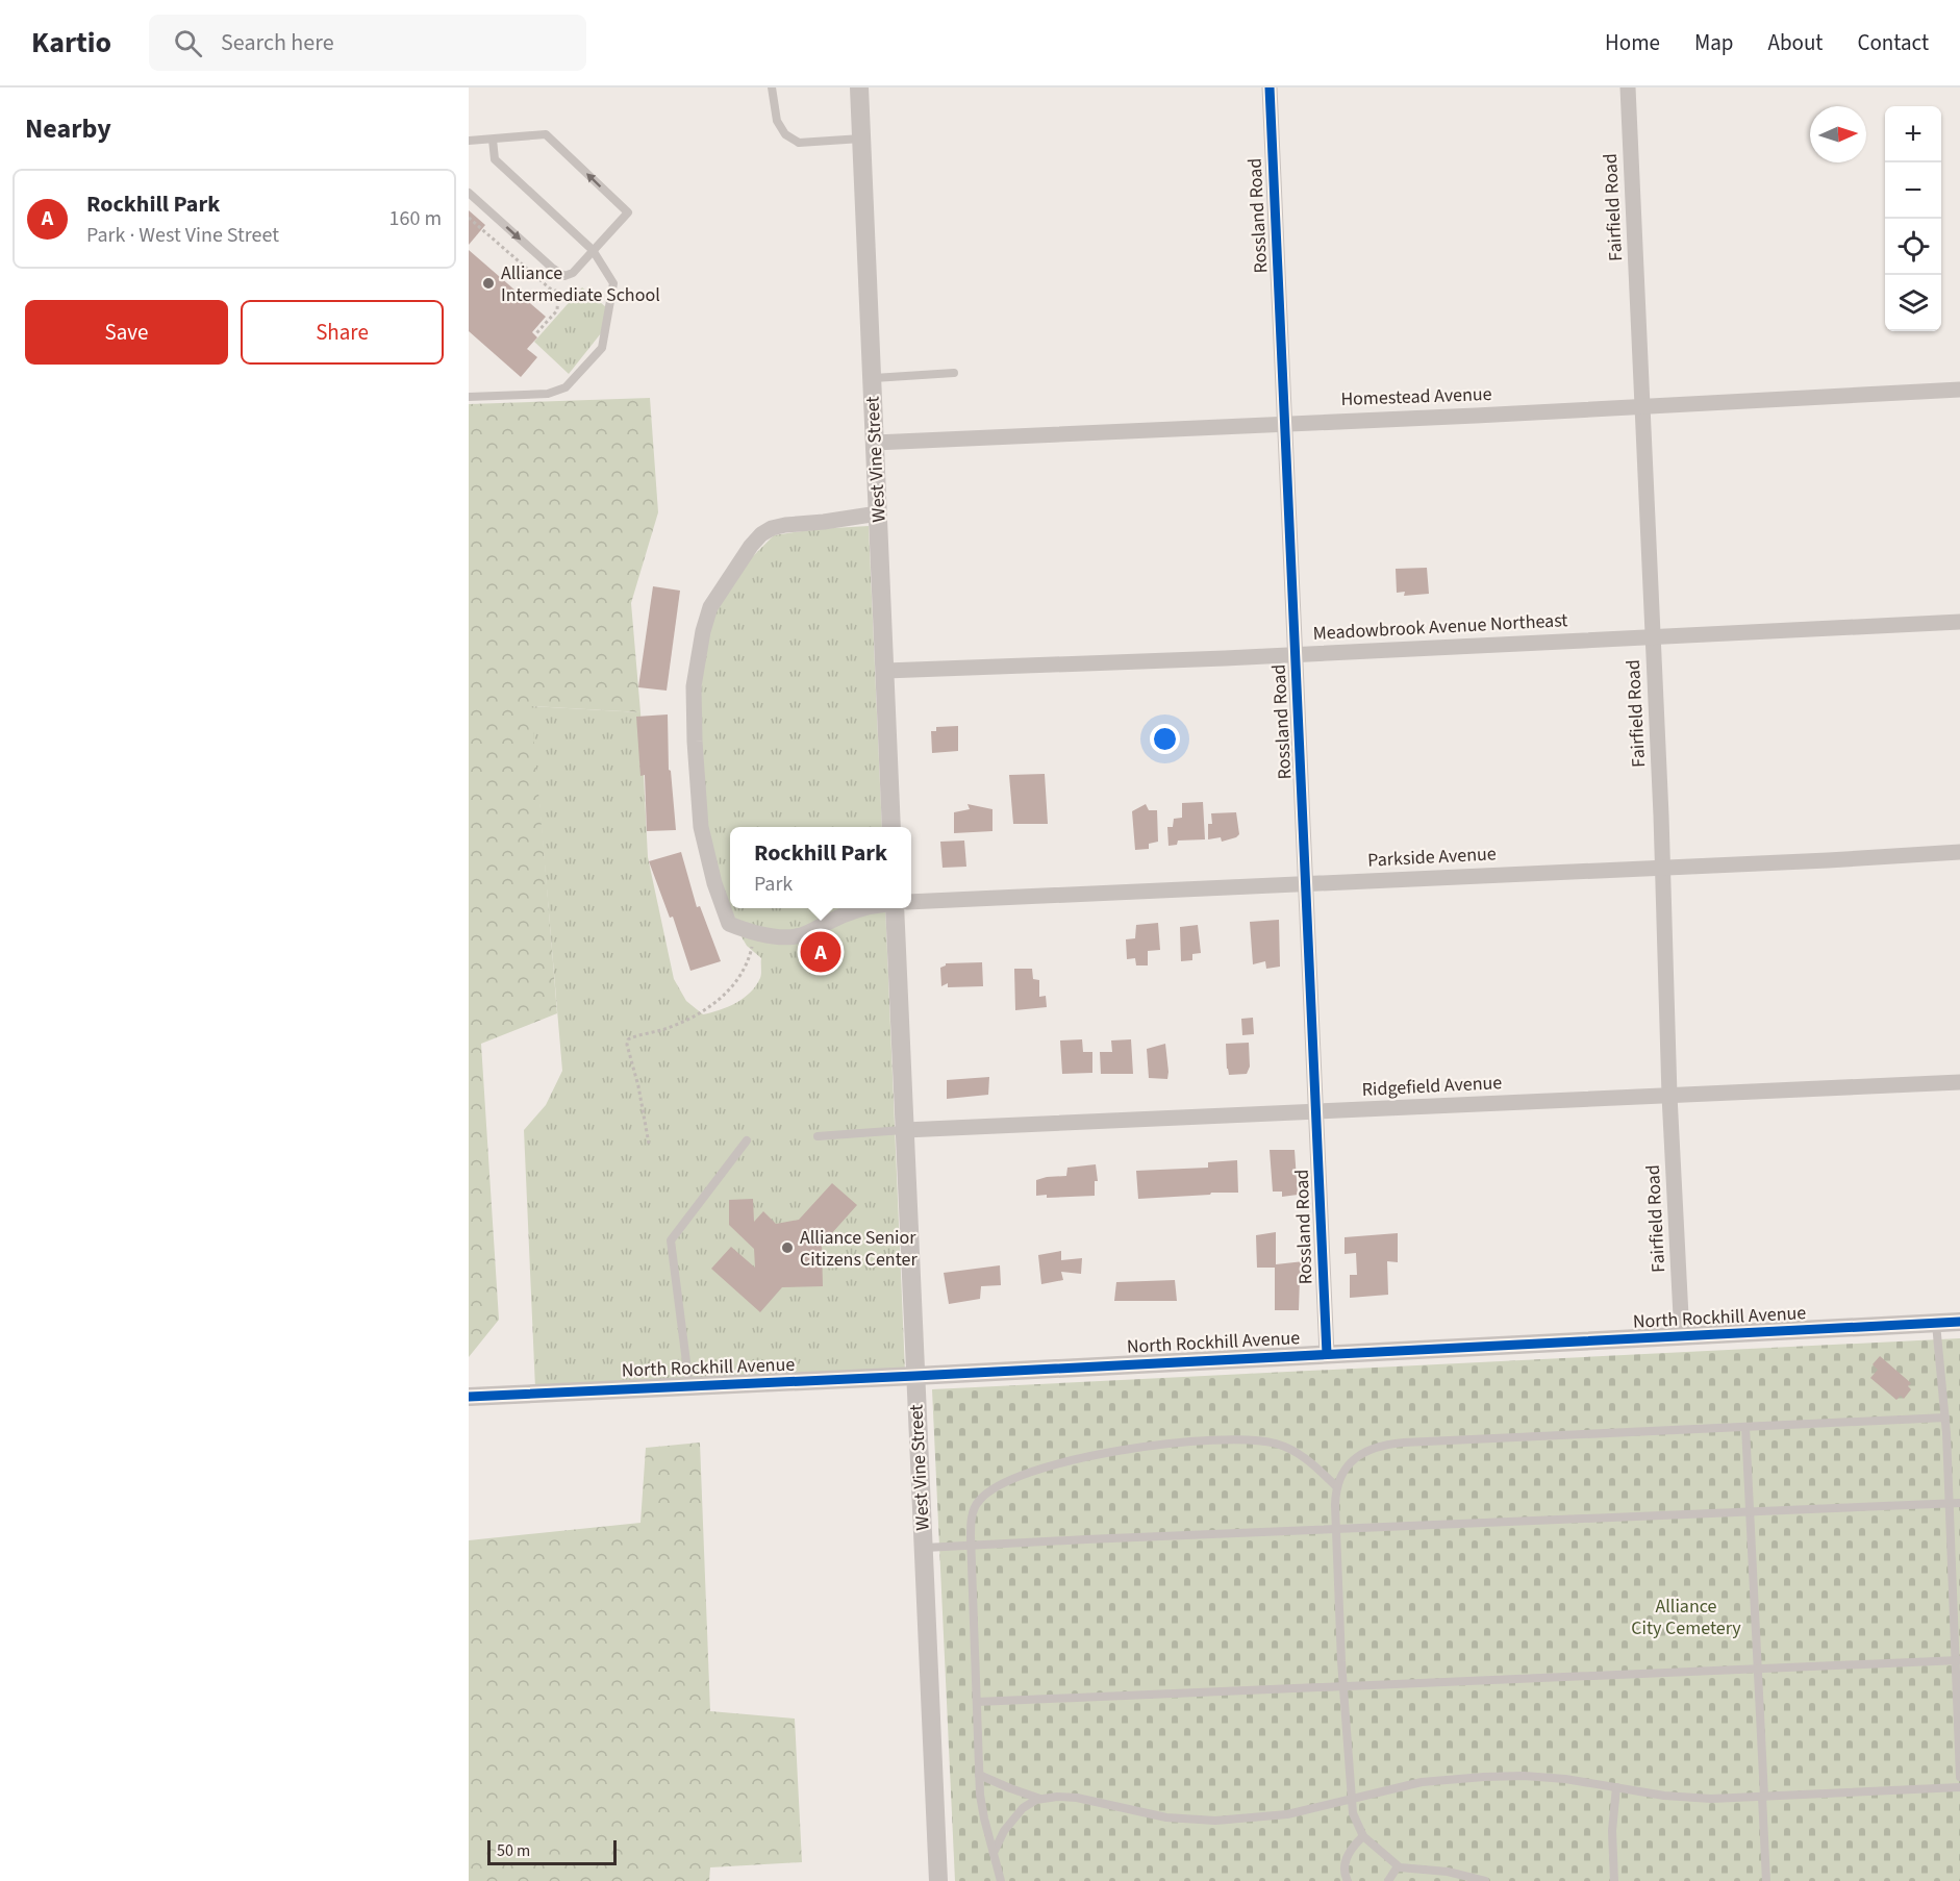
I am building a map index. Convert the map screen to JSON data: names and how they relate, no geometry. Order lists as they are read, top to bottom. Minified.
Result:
{"streets":{"street":["Fairfield Road","Rossland Road","Homestead Avenue","West Vine Street","Meadowbrook Avenue Northeast","Parkside Avenue","Ridgefield Avenue","North Rockhill Avenue"]},"crossings":[["Fairfield Road","Homestead Avenue"],["Fairfield Road","Meadowbrook Avenue Northeast"],["Fairfield Road","Parkside Avenue"],["Fairfield Road","Ridgefield Avenue"],["Fairfield Road","North Rockhill Avenue"],["Rossland Road","Homestead Avenue"],["Rossland Road","Meadowbrook Avenue Northeast"],["Rossland Road","Parkside Avenue"],["Rossland Road","Ridgefield Avenue"],["Rossland Road","North Rockhill Avenue"],["Homestead Avenue","West Vine Street"],["West Vine Street","Meadowbrook Avenue Northeast"],["West Vine Street","Ridgefield Avenue"],["West Vine Street","North Rockhill Avenue"]],"parks":["Alliance City Cemetery"],"places":["Alliance Intermediate School","Alliance Senior Citizens Center"],"scale_bar":"50 m","north":"right","page":{"header":"Kartio","search":"Search here","nav":["Home","Map","About","Contact"],"heading":"Nearby","map_buttons":["+","−"],"list":[{"mark":"A","name":"Rockhill Park","note":"Park · West Vine Street","value":"160 m"}],"buttons":["Save","Share"],"popup":["Rockhill Park","Park"],"pins":"A","scale":"50 m"}}
